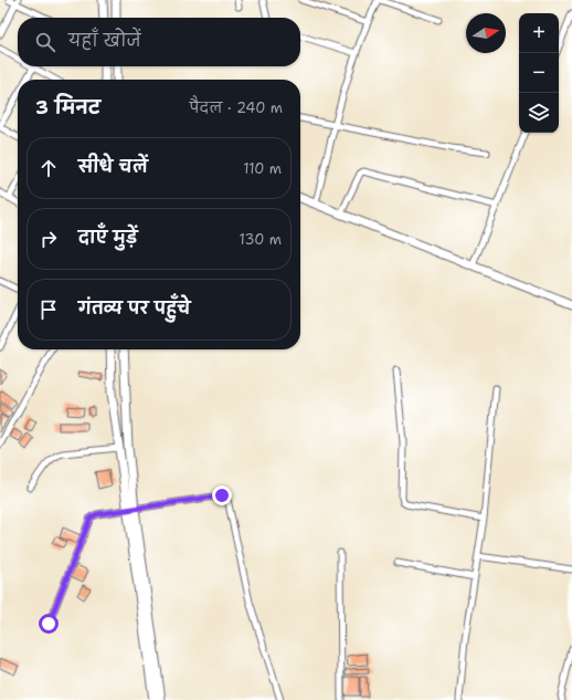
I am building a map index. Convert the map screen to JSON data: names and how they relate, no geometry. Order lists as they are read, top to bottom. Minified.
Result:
{"north":"right","page":{"map_buttons":["+","−"],"search":"यहाँ खोजें","heading":["3 मिनट","पैदल · 240 m"],"list":[["सीधे चलें","110 m"],["दाएँ मुड़ें","130 m"],"गंतव्य पर पहुँचे"]}}
